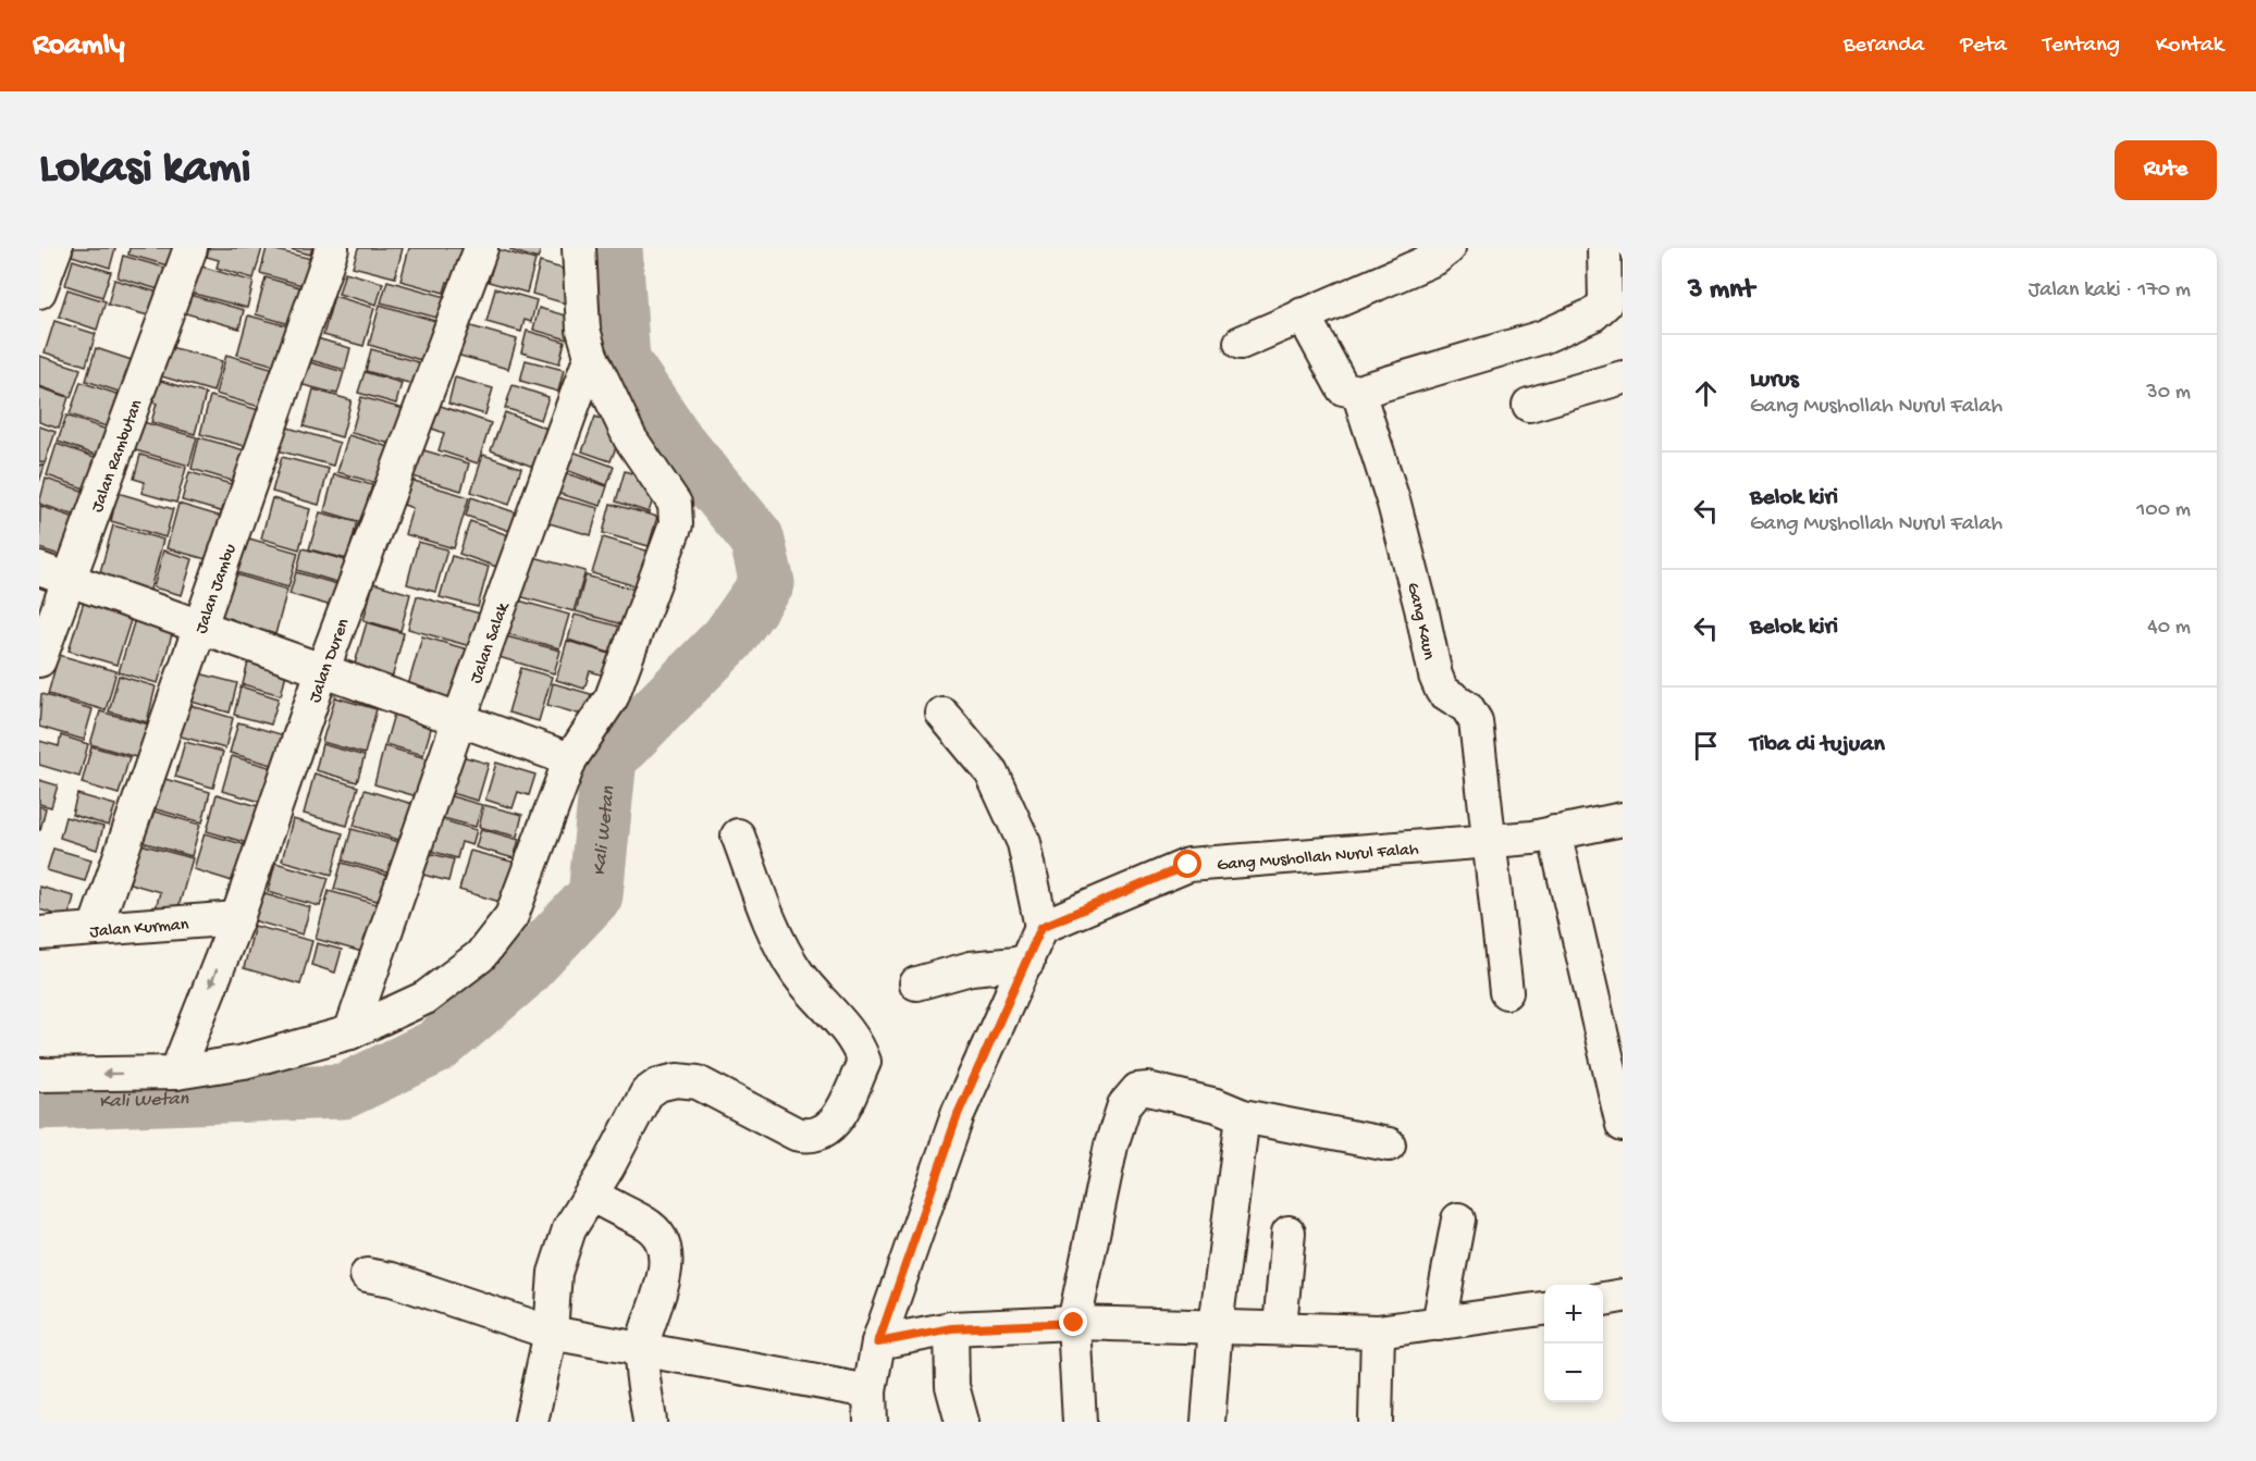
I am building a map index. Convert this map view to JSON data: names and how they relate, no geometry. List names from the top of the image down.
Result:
{
  "streets": {
    "street": [
      "Jalan Rambutan",
      "Jalan Jambu",
      "Gang Kaun",
      "Jalan Salak",
      "Jalan Duren",
      "Gang Mushollah Nurul Falah",
      "Jalan Kurman"
    ]
  },
  "crossings": [
    ["Jalan Jambu", "Jalan Kurman"],
    ["Gang Kaun", "Gang Mushollah Nurul Falah"],
    ["Jalan Duren", "Jalan Kurman"]
  ],
  "water": ["Kali Wetan"],
  "page": {
    "header": "Roamly",
    "nav": [
      "Beranda",
      "Peta",
      "Tentang",
      "Kontak"
    ],
    "buttons": "Rute",
    "title": "Lokasi kami",
    "heading": ["3 mnt", "Jalan kaki · 170 m"],
    "list": [
      ["Lurus", "Gang Mushollah Nurul Falah", "30 m"],
      ["Belok kiri", "Gang Mushollah Nurul Falah", "100 m"],
      ["Belok kiri", "40 m"],
      "Tiba di tujuan"
    ],
    "map_buttons": ["+", "−"]
  }
}
